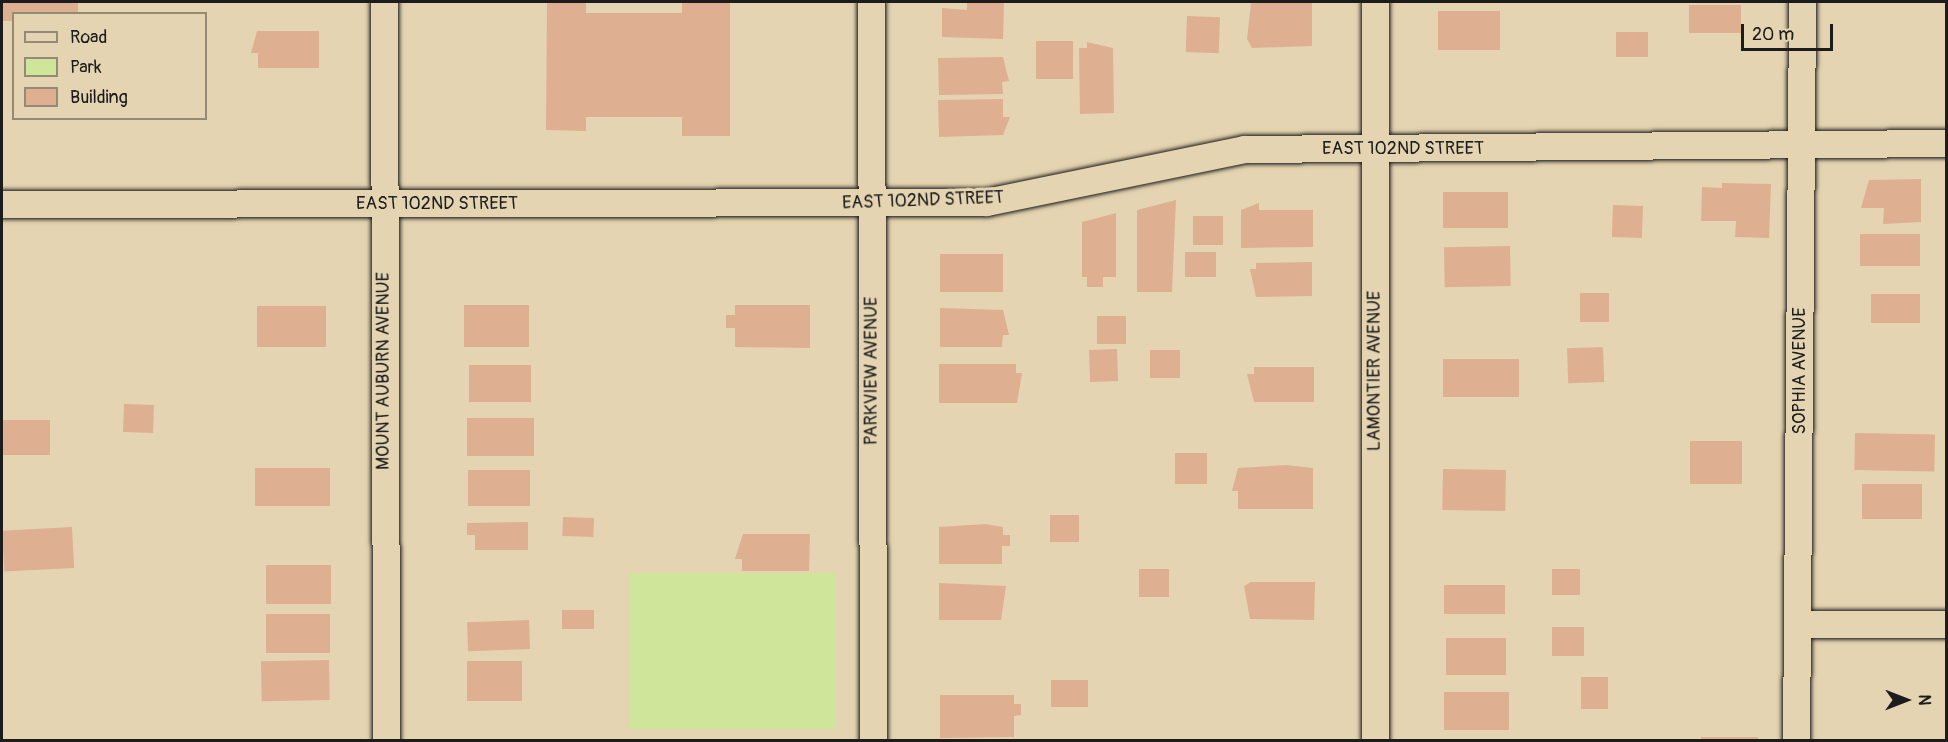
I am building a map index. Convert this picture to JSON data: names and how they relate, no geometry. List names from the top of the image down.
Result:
{
  "streets": {
    "street": [
      "EAST 102ND STREET",
      "MOUNT AUBURN AVENUE",
      "PARKVIEW AVENUE",
      "LAMONTIER AVENUE",
      "SOPHIA AVENUE"
    ]
  },
  "crossings": [
    ["EAST 102ND STREET", "MOUNT AUBURN AVENUE"],
    ["EAST 102ND STREET", "PARKVIEW AVENUE"],
    ["EAST 102ND STREET", "LAMONTIER AVENUE"],
    ["EAST 102ND STREET", "SOPHIA AVENUE"]
  ],
  "legend": ["Road", "Park", "Building"],
  "scale_bar": "20 m",
  "north": "right"
}
